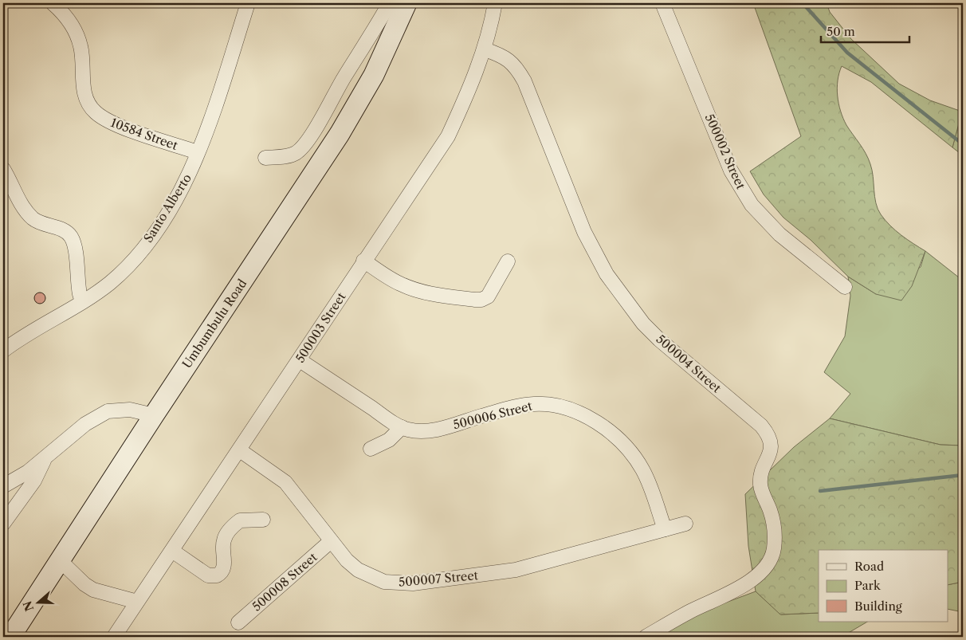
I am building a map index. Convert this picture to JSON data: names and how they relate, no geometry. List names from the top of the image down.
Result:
{
  "streets": {
    "main road": ["Umbumbulu Road"],
    "street": [
      "10584 Street",
      "500002 Street",
      "Santo Alberto",
      "500003 Street",
      "500004 Street",
      "500006 Street",
      "500007 Street",
      "500008 Street"
    ]
  },
  "crossings": [
    ["10584 Street", "Santo Alberto"],
    ["500003 Street", "500004 Street"],
    ["500003 Street", "500006 Street"],
    ["500003 Street", "500007 Street"],
    ["500006 Street", "500007 Street"],
    ["500007 Street", "500008 Street"]
  ],
  "legend": ["Road", "Park", "Building"],
  "scale_bar": "50 m",
  "north": "left"
}
